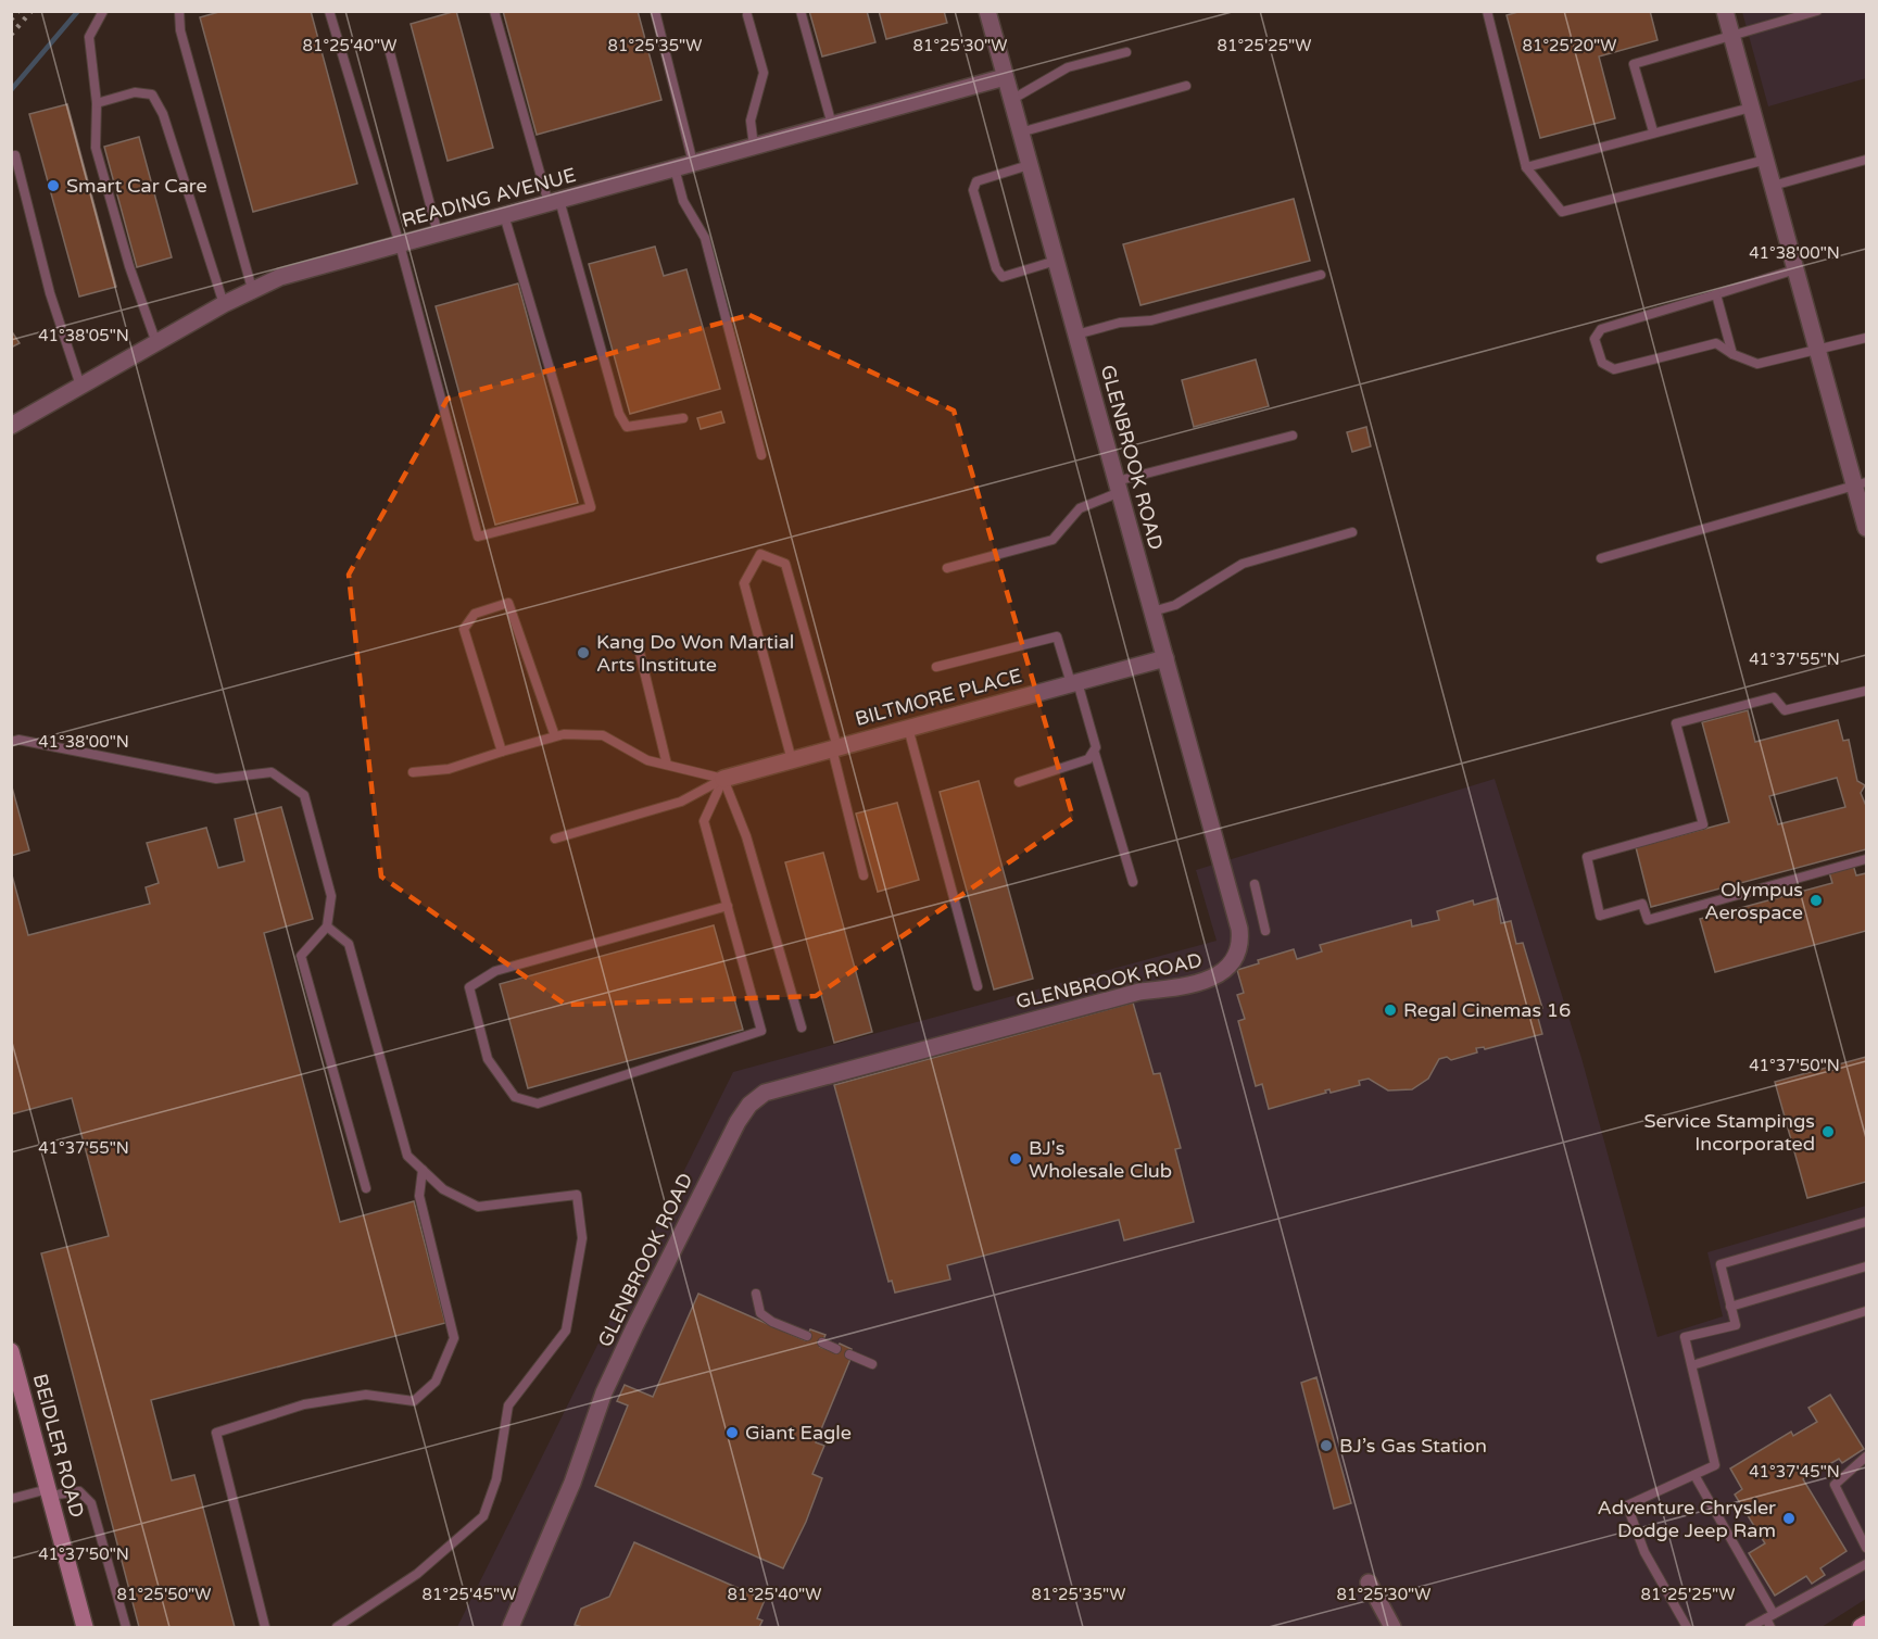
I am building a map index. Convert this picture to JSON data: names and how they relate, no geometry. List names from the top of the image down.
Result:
{
  "streets": {
    "street": [
      "READING AVENUE",
      "GLENBROOK ROAD",
      "BILTMORE PLACE",
      "BEIDLER ROAD"
    ]
  },
  "crossings": [
    ["READING AVENUE", "GLENBROOK ROAD"],
    ["GLENBROOK ROAD", "BILTMORE PLACE"]
  ],
  "places": [
    "Smart Car Care",
    "Kang Do Won Martial Arts Institute",
    "Olympus Aerospace",
    "Regal Cinemas 16",
    "Service Stampings Incorporated",
    "BJ's Wholesale Club",
    "Giant Eagle",
    "BJ’s Gas Station",
    "Adventure Chrysler Dodge Jeep Ram"
  ],
  "coordinates": [
    "81°25'40\"W",
    "81°25'35\"W",
    "81°25'30\"W",
    "81°25'25\"W",
    "81°25'20\"W",
    "41°38'00\"N",
    "41°38'05\"N",
    "41°37'55\"N",
    "41°37'50\"N",
    "41°37'45\"N",
    "81°25'50\"W",
    "81°25'45\"W"
  ]
}
